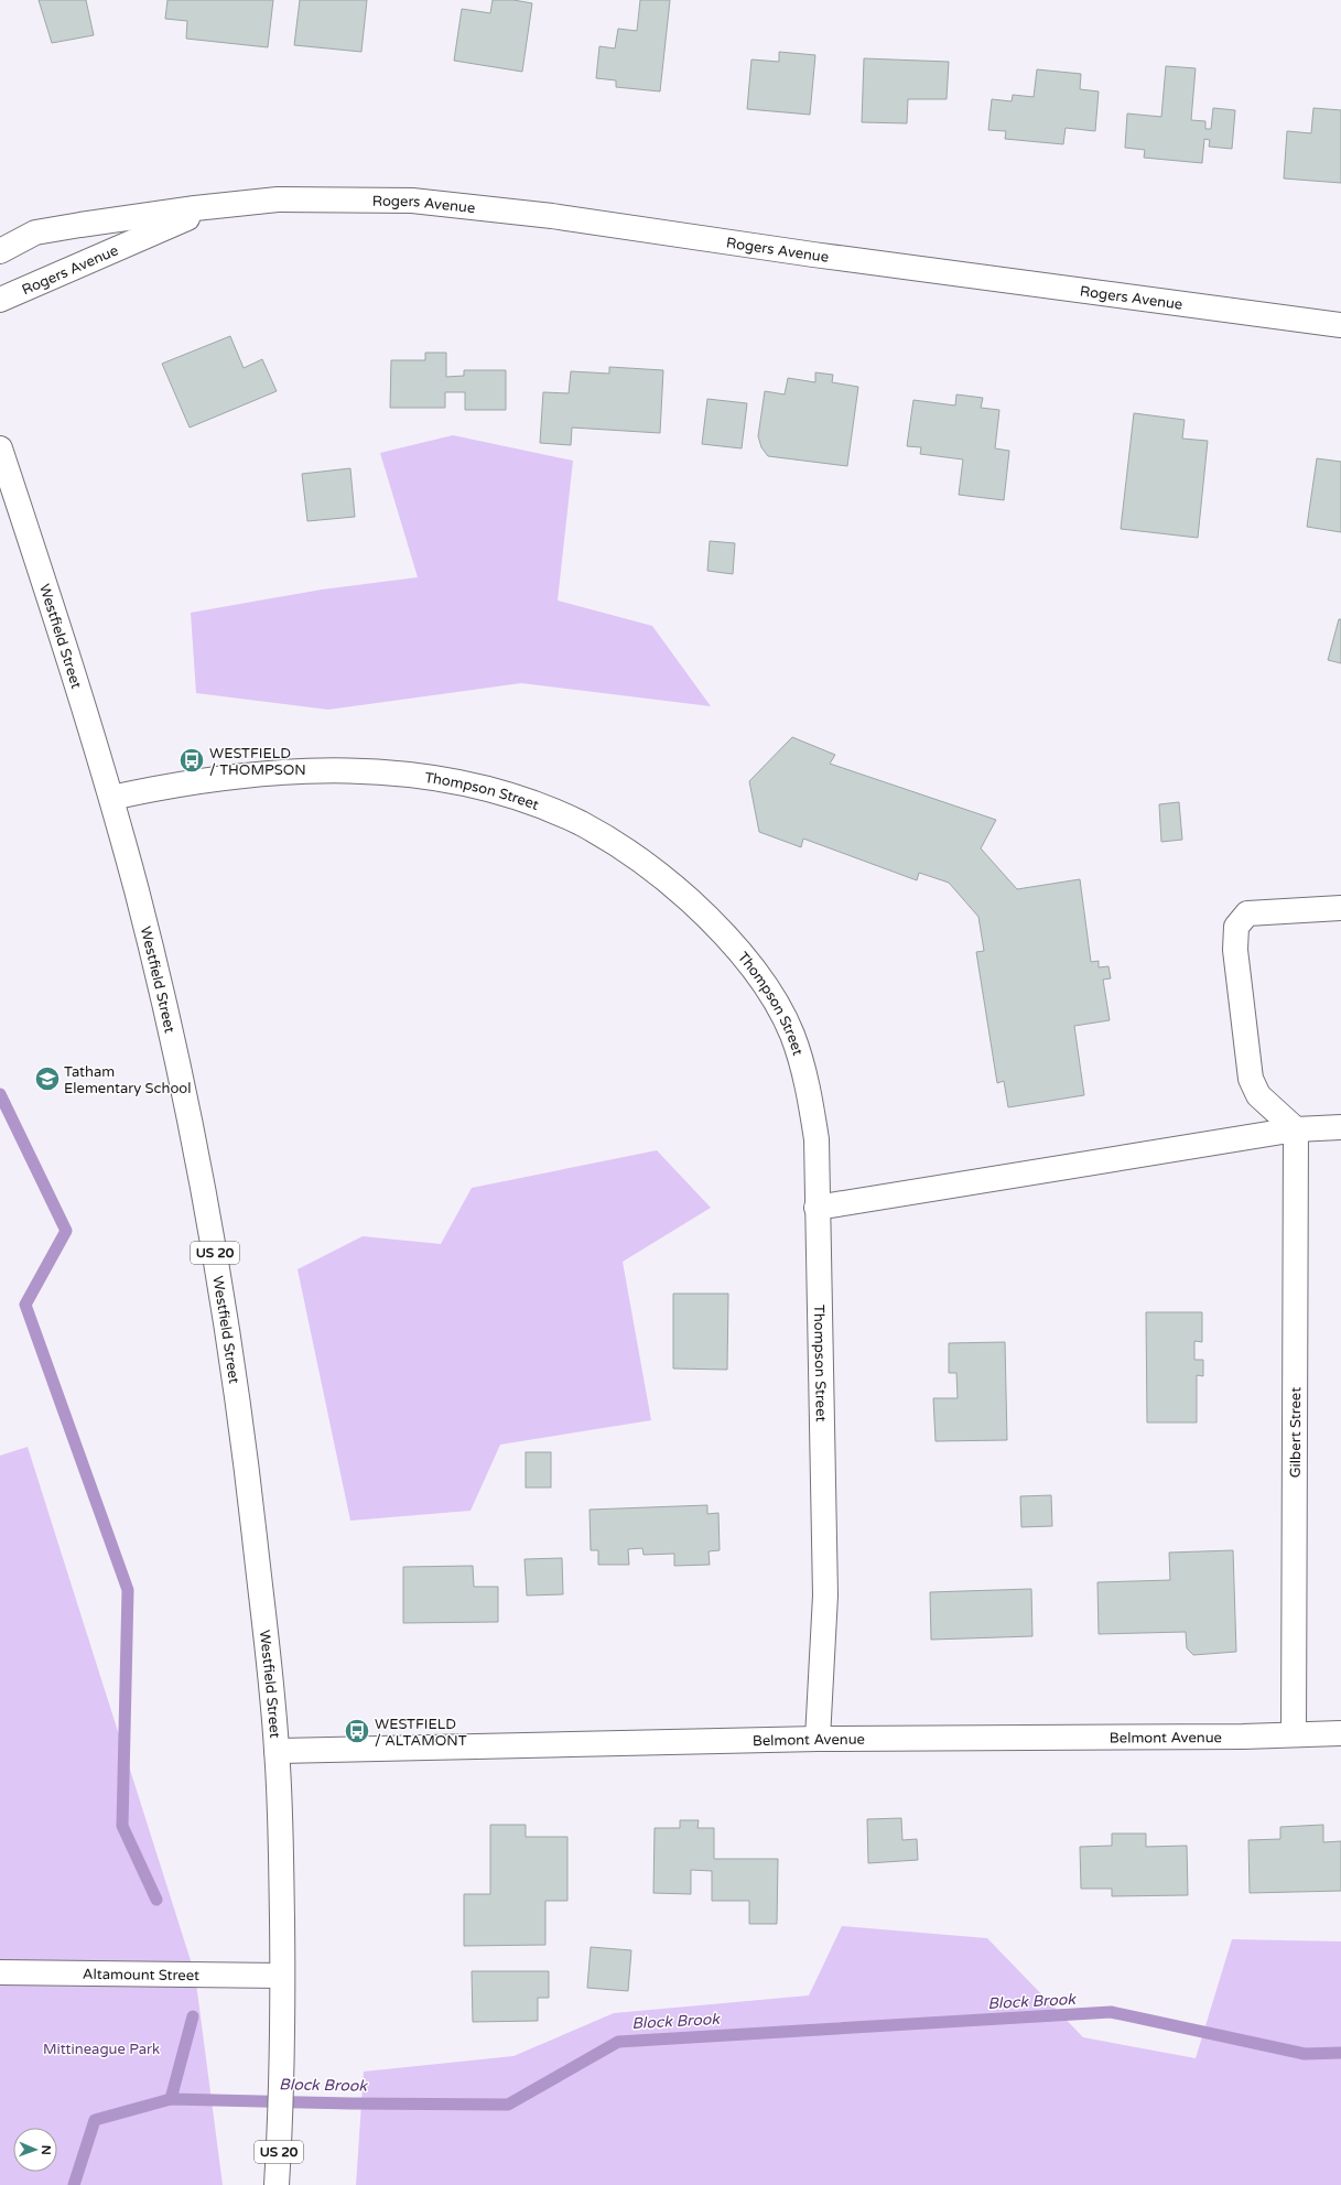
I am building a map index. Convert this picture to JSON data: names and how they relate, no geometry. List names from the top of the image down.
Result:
{
  "streets": {
    "street": [
      "Rogers Avenue",
      "Westfield Street",
      "Thompson Street",
      "US 20",
      "Gilbert Street",
      "Belmont Avenue",
      "Altamount Street"
    ]
  },
  "crossings": [
    ["Westfield Street", "Thompson Street"],
    ["Westfield Street", "Belmont Avenue"],
    ["Westfield Street", "Altamount Street"],
    ["Thompson Street", "Belmont Avenue"],
    ["Gilbert Street", "Belmont Avenue"]
  ],
  "water": ["Block Brook"],
  "parks": ["Mittineague Park"],
  "places": {
    "bus stop": ["WESTFIELD / THOMPSON", "WESTFIELD / ALTAMONT"],
    "school or university": ["Tatham Elementary School"]
  },
  "north": "right"
}
